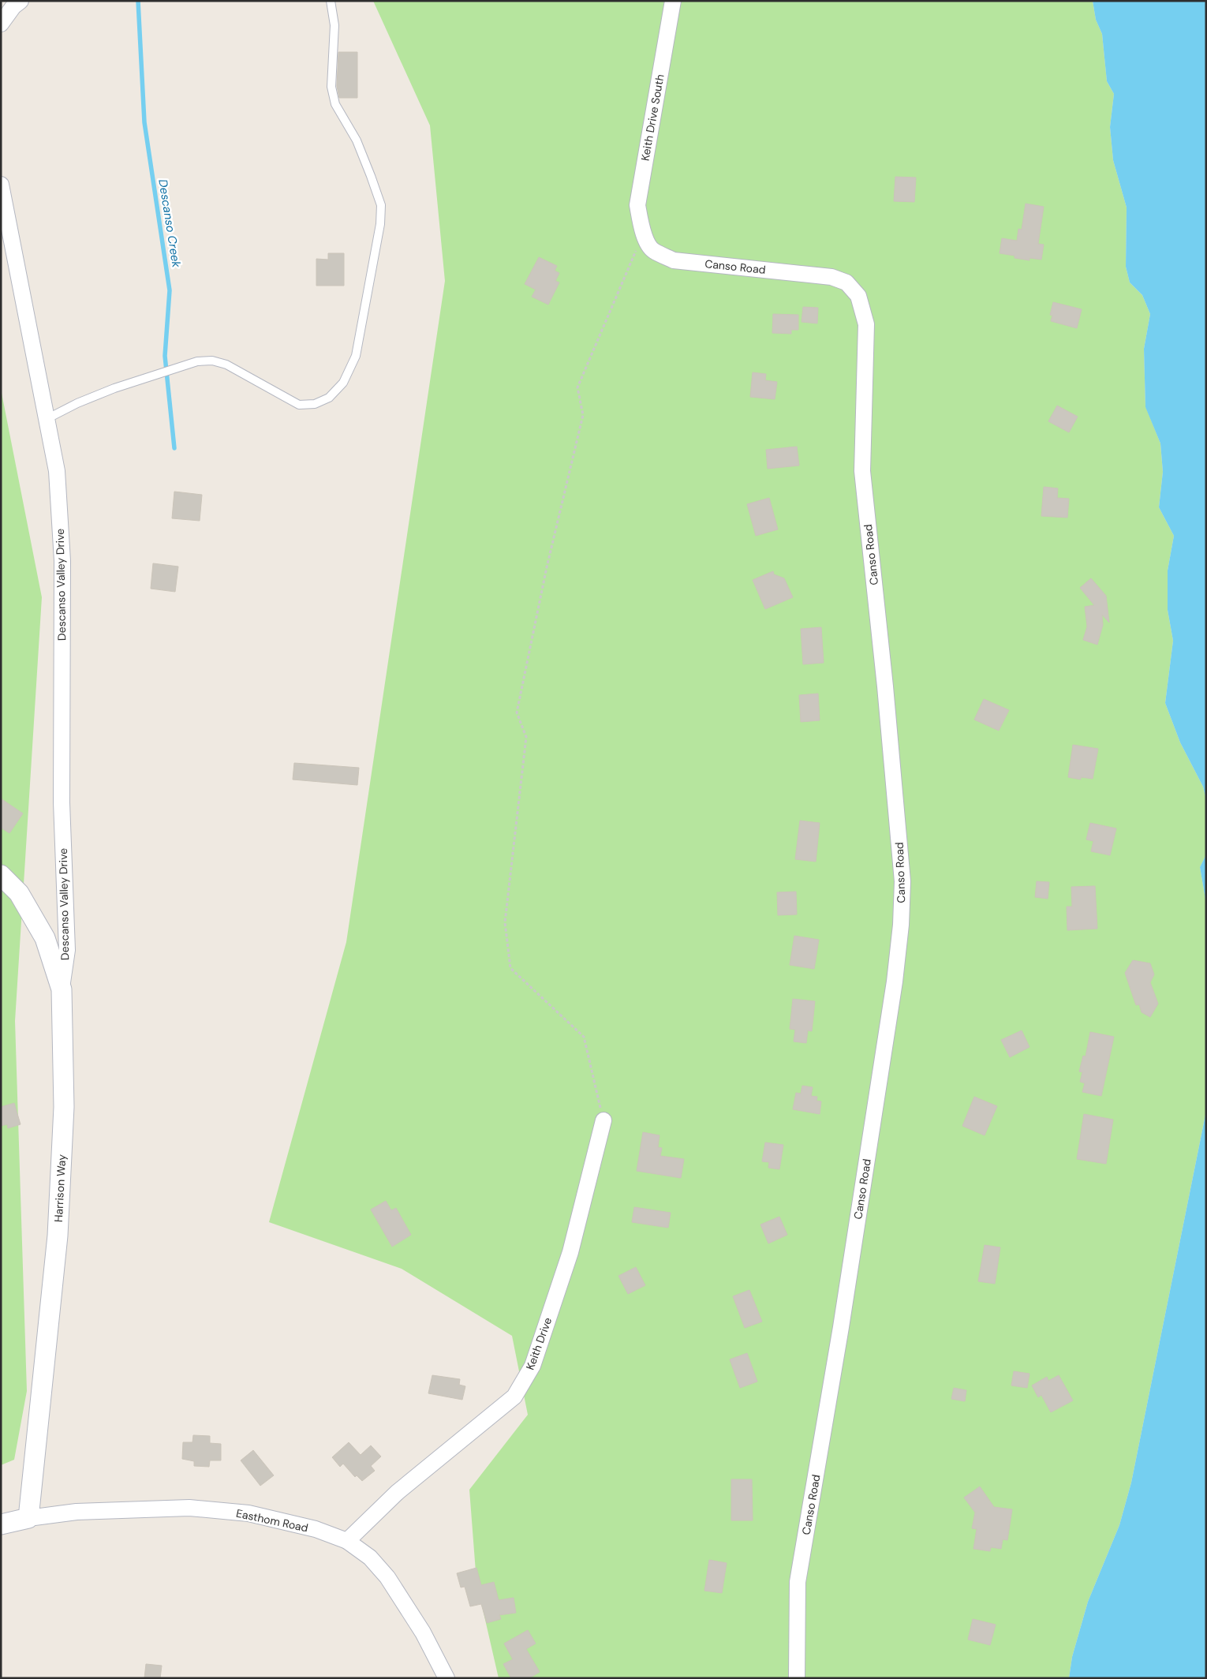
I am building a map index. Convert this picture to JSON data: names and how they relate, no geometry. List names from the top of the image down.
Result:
{
  "streets": {
    "street": [
      "Keith Drive South",
      "Canso Road",
      "Descanso Valley Drive",
      "Harrison Way",
      "Keith Drive",
      "Easthom Road"
    ]
  },
  "crossings": [
    ["Keith Drive South", "Canso Road"],
    ["Descanso Valley Drive", "Harrison Way"],
    ["Harrison Way", "Easthom Road"],
    ["Keith Drive", "Easthom Road"]
  ],
  "water": ["Descanso Creek"]
}
